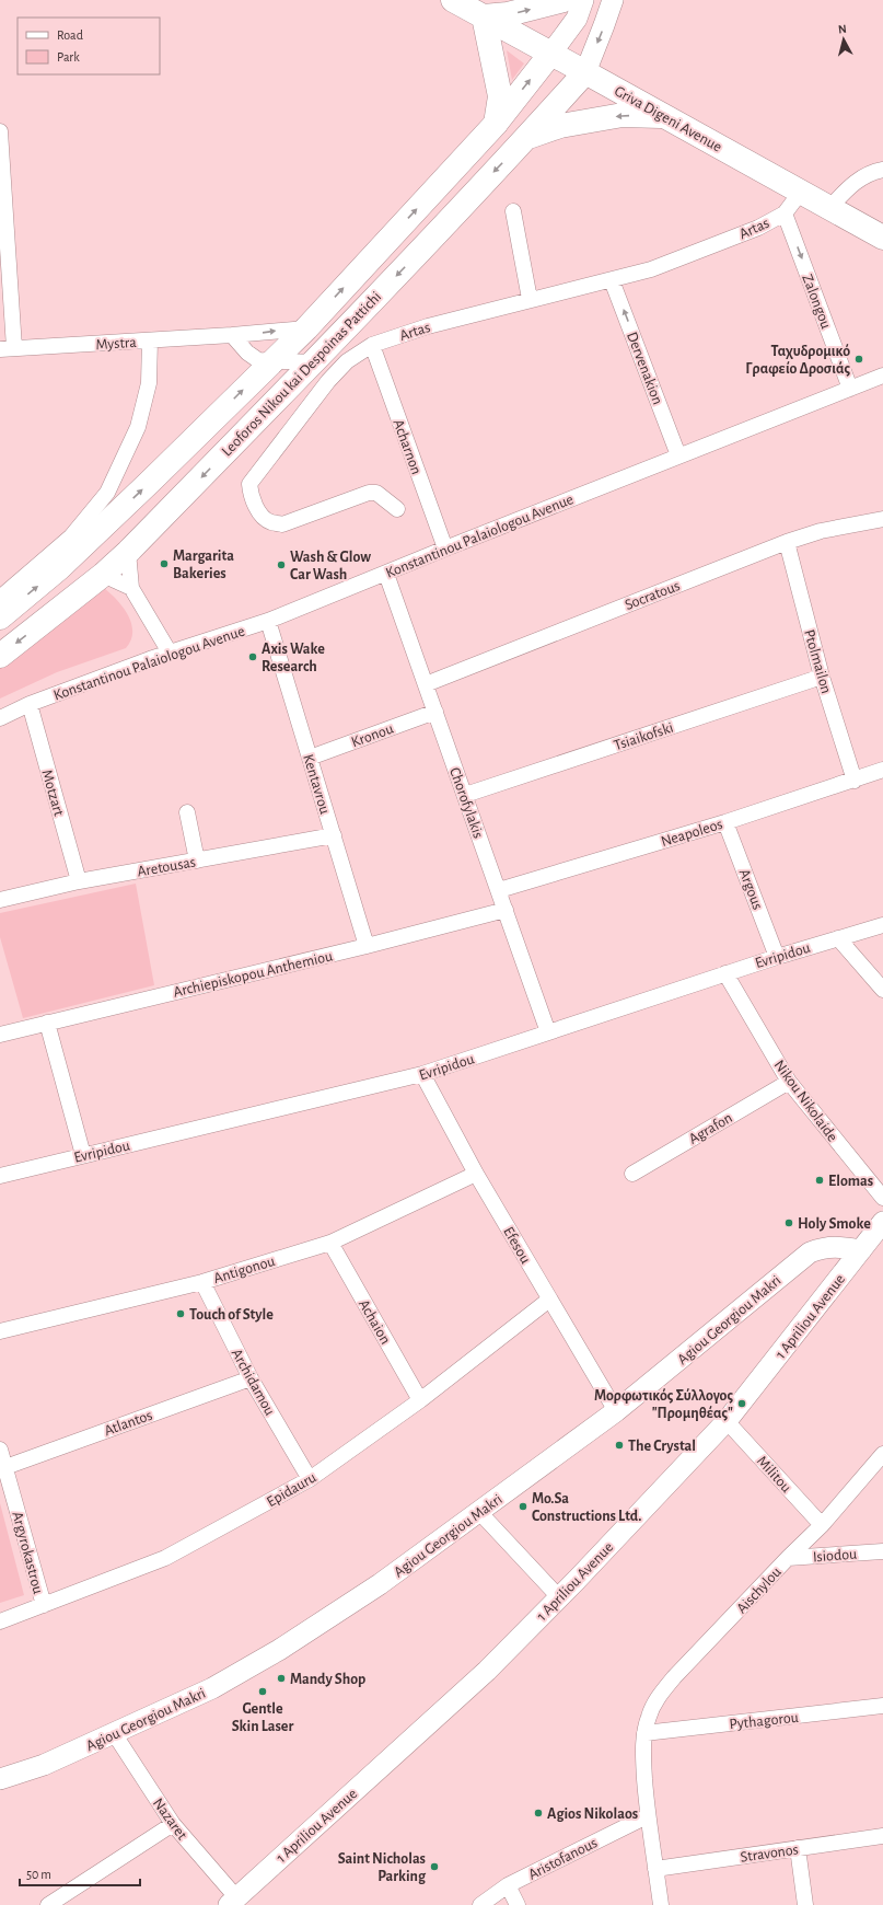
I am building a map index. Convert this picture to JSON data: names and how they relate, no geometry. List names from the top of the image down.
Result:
{
  "streets": {
    "main road": [
      "Griva Digeni Avenue",
      "Leoforos Nikou kai Despoinas Pattichi",
      "1 Apriliou Avenue",
      "Agiou Georgiou Makri"
    ],
    "street": [
      "Artas",
      "Zalongou",
      "Mystra",
      "Dervenakion",
      "Acharnon",
      "Konstantinou Palaiologou Avenue",
      "Socratous",
      "Ptolmailon",
      "Kronou",
      "Tsiaikofski",
      "Kentavrou",
      "Motzart",
      "Chorofylakis",
      "Neapoleos",
      "Aretousas",
      "Argous",
      "Evripidou",
      "Archiepiskopou Anthemiou",
      "Nikou Nikolaide",
      "Agrafon",
      "Efesou",
      "Antigonou",
      "Achaion",
      "Archidamou",
      "Atlantos",
      "Militou",
      "Epidauru",
      "Argyrokastrou",
      "Isiodou",
      "Aischylou",
      "Pythagorou",
      "Nazaret",
      "Stravonos",
      "Aristofanous"
    ]
  },
  "crossings": [
    ["Griva Digeni Avenue", "Artas"],
    ["Griva Digeni Avenue", "Leoforos Nikou kai Despoinas Pattichi"],
    ["Artas", "Zalongou"],
    ["Artas", "Dervenakion"],
    ["Artas", "Acharnon"],
    ["Zalongou", "Konstantinou Palaiologou Avenue"],
    ["Mystra", "Leoforos Nikou kai Despoinas Pattichi"],
    ["Dervenakion", "Konstantinou Palaiologou Avenue"],
    ["Acharnon", "Konstantinou Palaiologou Avenue"],
    ["Konstantinou Palaiologou Avenue", "Kentavrou"],
    ["Konstantinou Palaiologou Avenue", "Motzart"],
    ["Konstantinou Palaiologou Avenue", "Chorofylakis"],
    ["Socratous", "Ptolmailon"],
    ["Socratous", "Chorofylakis"],
    ["Ptolmailon", "Tsiaikofski"],
    ["Ptolmailon", "Neapoleos"],
    ["Kronou", "Kentavrou"],
    ["Kronou", "Chorofylakis"],
    ["Tsiaikofski", "Chorofylakis"],
    ["Kentavrou", "Aretousas"],
    ["Kentavrou", "Archiepiskopou Anthemiou"],
    ["Motzart", "Aretousas"],
    ["Chorofylakis", "Neapoleos"],
    ["Chorofylakis", "Evripidou"],
    ["Chorofylakis", "Archiepiskopou Anthemiou"],
    ["Neapoleos", "Argous"],
    ["Argous", "Evripidou"],
    ["Evripidou", "Nikou Nikolaide"],
    ["Evripidou", "Efesou"],
    ["Nikou Nikolaide", "Agrafon"],
    ["Efesou", "Antigonou"],
    ["Efesou", "Agiou Georgiou Makri"],
    ["Efesou", "Epidauru"],
    ["Antigonou", "Achaion"],
    ["Antigonou", "Archidamou"],
    ["1 Apriliou Avenue", "Agiou Georgiou Makri"],
    ["1 Apriliou Avenue", "Militou"],
    ["1 Apriliou Avenue", "Nazaret"],
    ["Agiou Georgiou Makri", "Nazaret"],
    ["Achaion", "Epidauru"],
    ["Archidamou", "Atlantos"],
    ["Archidamou", "Epidauru"],
    ["Atlantos", "Argyrokastrou"],
    ["Militou", "Aischylou"],
    ["Epidauru", "Argyrokastrou"],
    ["Isiodou", "Aischylou"],
    ["Aischylou", "Pythagorou"],
    ["Aischylou", "Stravonos"],
    ["Aischylou", "Aristofanous"]
  ],
  "one_way": ["Zalongou", "Dervenakion"],
  "places": [
    "Ταχυδρομικό Γραφείο Δροσιάς",
    "Margarita Bakeries",
    "Wash & Glow Car Wash",
    "Axis Wake Research",
    "Elomas",
    "Holy Smoke",
    "Touch of Style",
    "Μορφωτικός Σύλλογος \"Προμηθέας\"",
    "The Crystal",
    "Mo.Sa Constructions Ltd.",
    "Mandy Shop",
    "Gentle Skin Laser",
    "Agios Nikolaos",
    "Saint Nicholas Parking"
  ],
  "legend": ["Road", "Park"],
  "scale_bar": "50 m",
  "north": "top"
}
